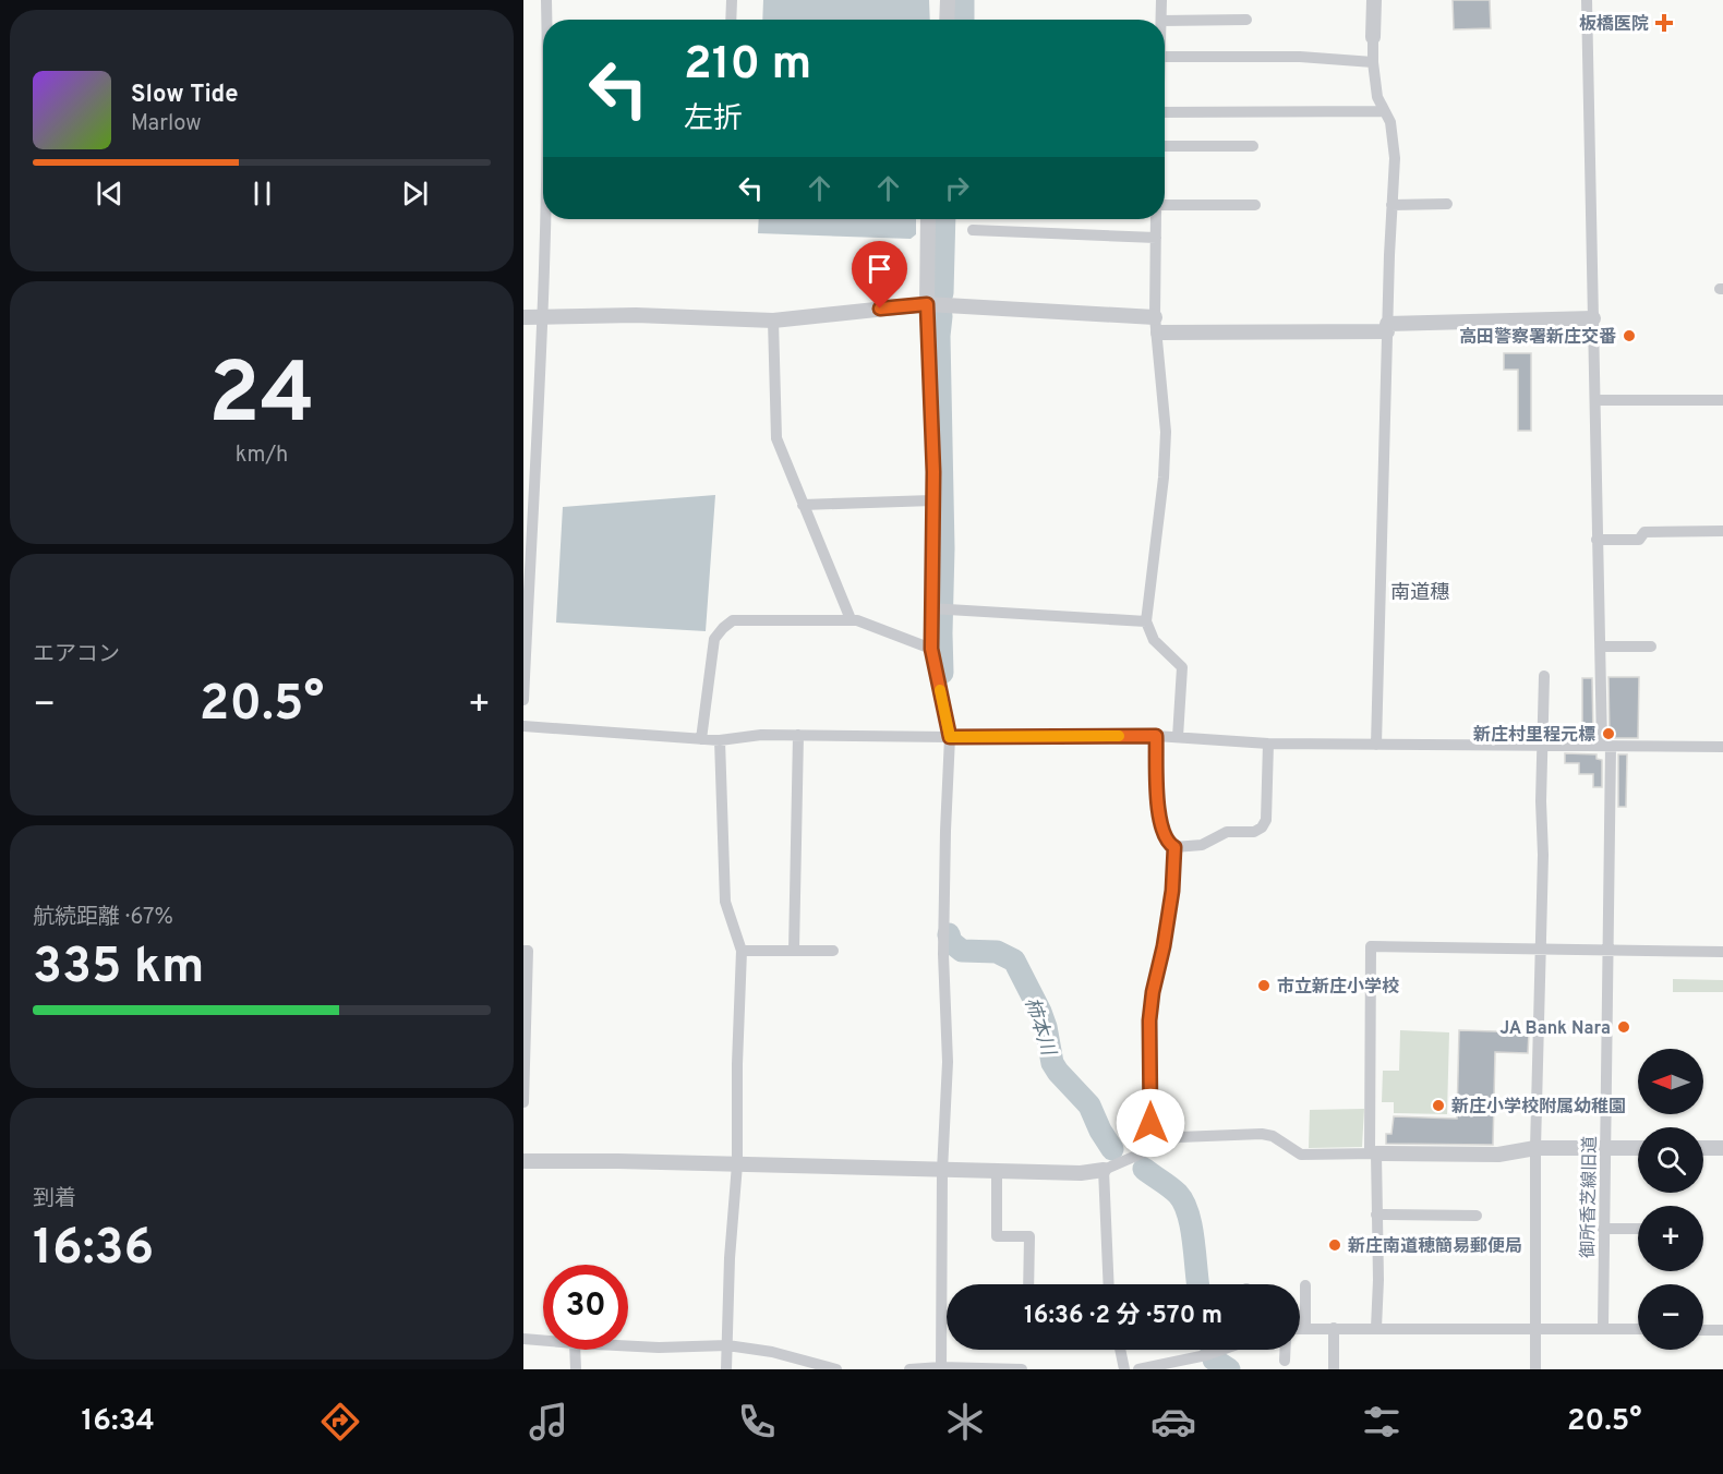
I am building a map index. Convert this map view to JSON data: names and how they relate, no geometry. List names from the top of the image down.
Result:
{
  "streets": {
    "street": ["御所香芝線旧道"]
  },
  "districts": ["南道穗"],
  "water": ["柿本川"],
  "places": {
    "health": ["板橋医院"],
    "other": [
      "高田警察署新庄交番",
      "新庄村里程元標",
      "市立新庄小学校",
      "JA Bank Nara",
      "新庄小学校附属幼稚園",
      "新庄南道穂簡易郵便局"
    ]
  },
  "north": "left",
  "page": {
    "turn": ["210 m", "左折"],
    "song": ["Slow Tide", "Marlow"],
    "tile": [
      ["24", "km/h"],
      "エアコン",
      ["航続距離 · 67%", "335 km"],
      ["到着", "16:36"]
    ],
    "heat": ["−", "20.5°", "+"],
    "map_buttons": ["+", "−"],
    "limit": "30",
    "trip": "16:36 · 2 分 · 570 m",
    "tabs": ["16:34", "20.5°"]
  }
}
